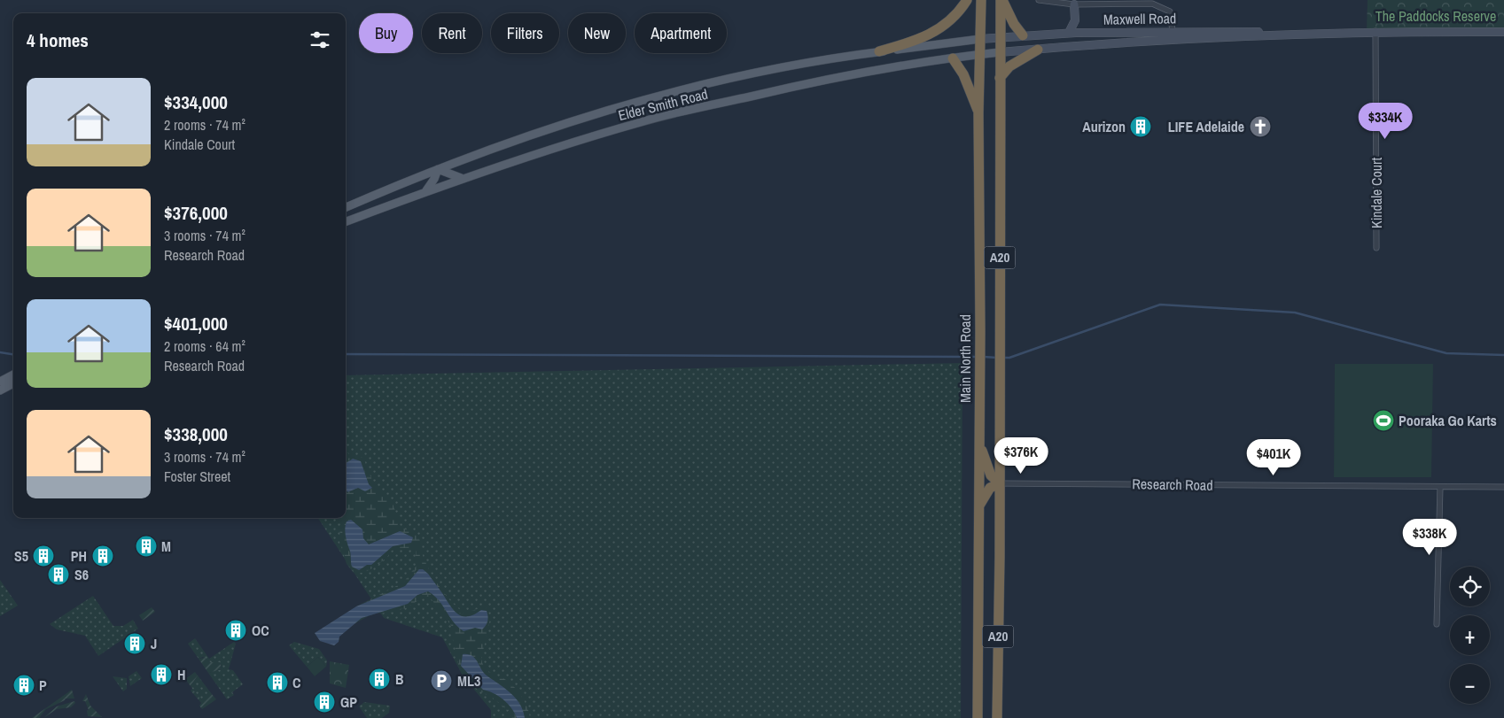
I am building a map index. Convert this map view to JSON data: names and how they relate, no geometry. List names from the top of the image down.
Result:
{
  "streets": {
    "highway": ["A20", "Main North Road"],
    "main road": ["Elder Smith Road"],
    "street": ["Maxwell Road", "Kindale Court", "Research Road"]
  },
  "crossings": [
    ["Maxwell Road", "Elder Smith Road"],
    ["Maxwell Road", "Kindale Court"],
    ["Maxwell Road", "A20"],
    ["Maxwell Road", "Main North Road"],
    ["Elder Smith Road", "A20"],
    ["Elder Smith Road", "Main North Road"],
    ["A20", "Research Road"]
  ],
  "parks": ["The Paddocks Reserve"],
  "places": {
    "building": [
      "Aurizon",
      "M",
      "S5",
      "PH",
      "S6",
      "OC",
      "J",
      "H",
      "B",
      "C",
      "P",
      "GP"
    ],
    "church": ["LIFE Adelaide"],
    "sports": ["Pooraka Go Karts"],
    "parking": ["ML3"]
  },
  "page": {
    "chip": [
      "Buy",
      "Rent",
      "Filters",
      "New",
      "Apartment"
    ],
    "heading": "4 homes",
    "list": [
      {
        "name": "$334,000",
        "note": "2 rooms · 74 m² · Kindale Court"
      },
      {
        "name": "$376,000",
        "note": "3 rooms · 74 m² · Research Road"
      },
      {
        "name": "$401,000",
        "note": "2 rooms · 64 m² · Research Road"
      },
      {
        "name": "$338,000",
        "note": "3 rooms · 74 m² · Foster Street"
      }
    ],
    "price": [
      "$334K",
      "$376K",
      "$401K",
      "$338K"
    ],
    "map_buttons": ["+", "−"]
  }
}
